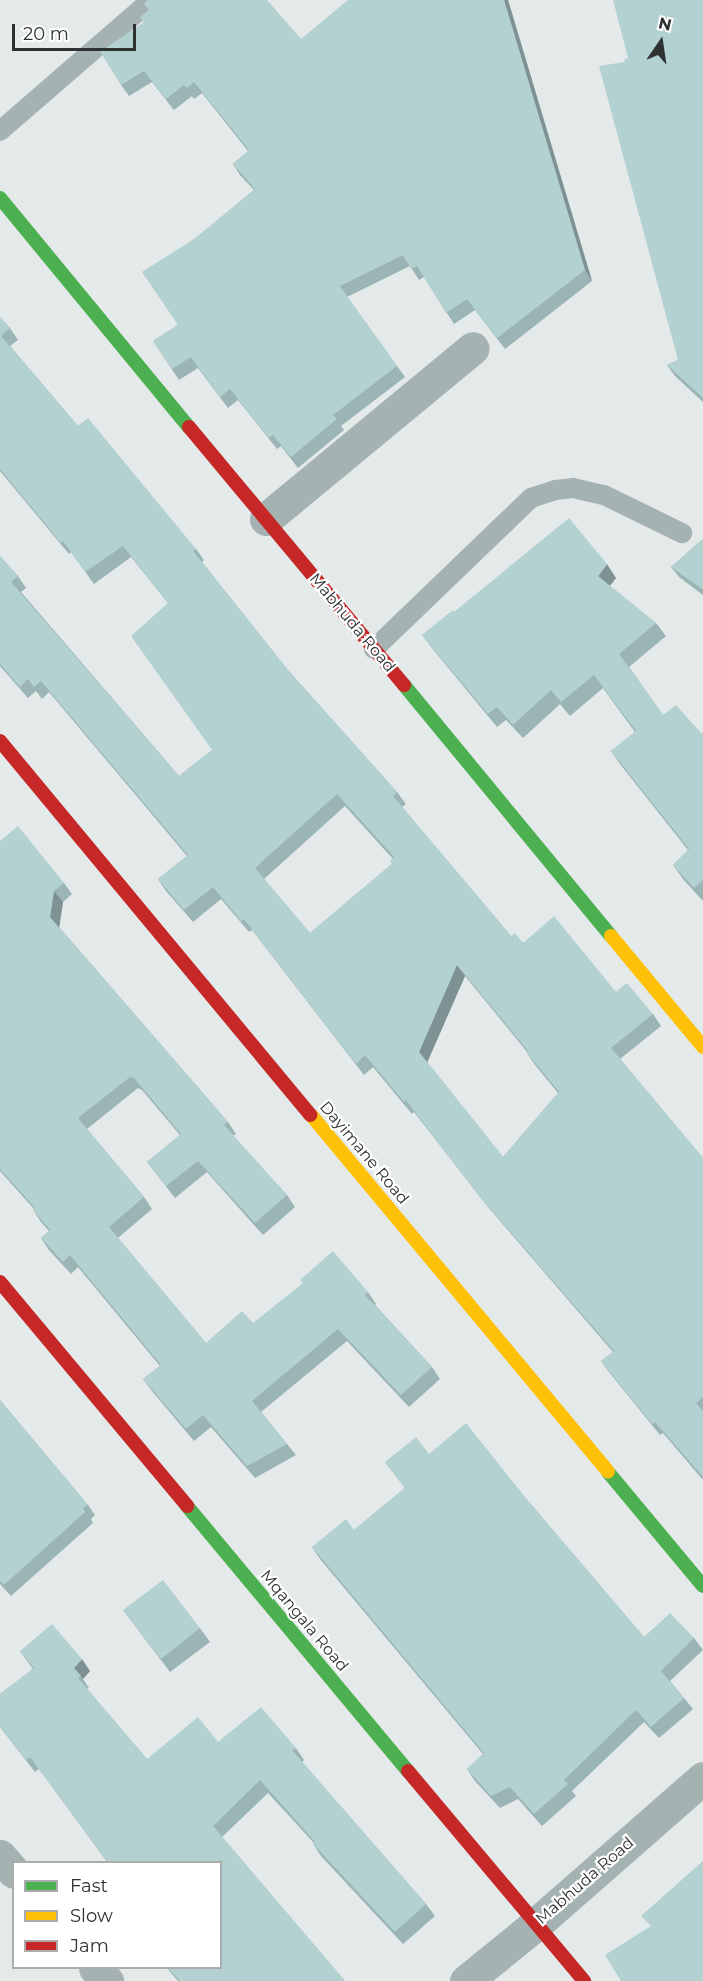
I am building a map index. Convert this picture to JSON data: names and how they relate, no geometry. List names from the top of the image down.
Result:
{
  "streets": {
    "street": ["Mabhuda Road", "Dayimane Road", "Mqangala Road"]
  },
  "crossings": [
    ["Mabhuda Road", "Mqangala Road"]
  ],
  "legend": ["Fast", "Slow", "Jam"],
  "scale_bar": "20 m",
  "north": "top"
}
